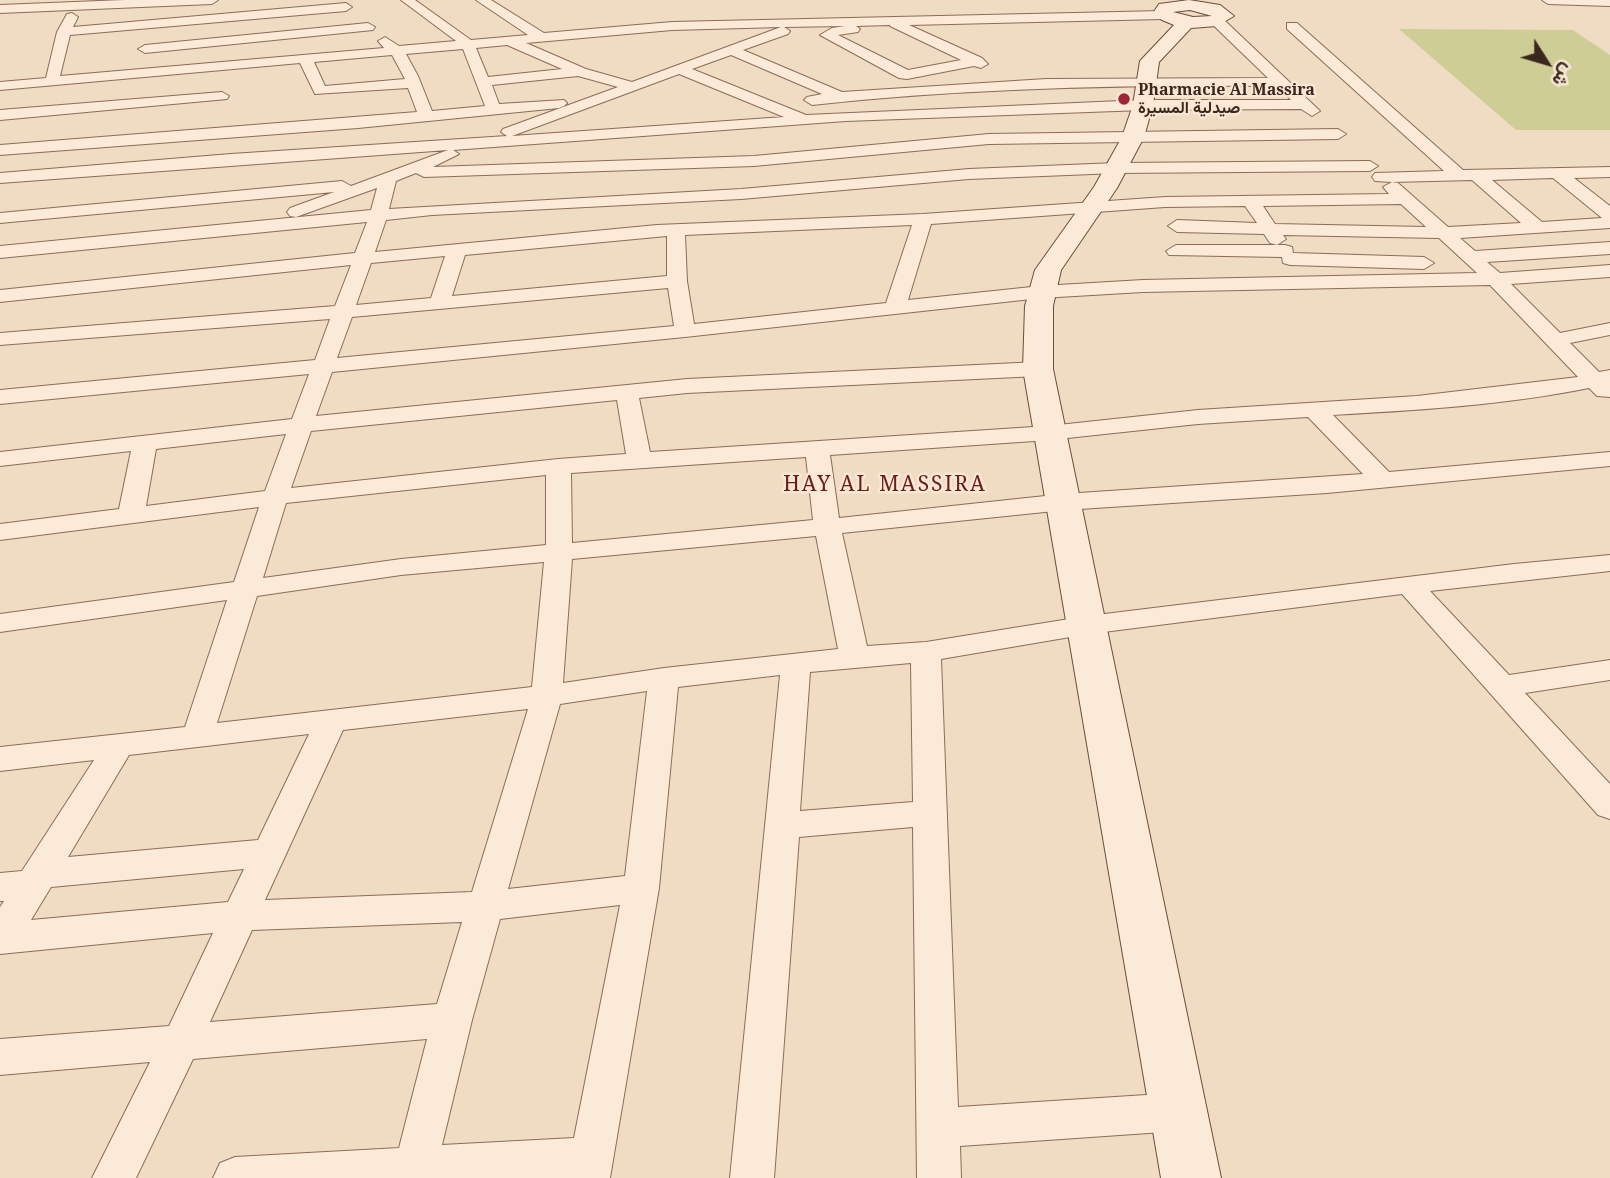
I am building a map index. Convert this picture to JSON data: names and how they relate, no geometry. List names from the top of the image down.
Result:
{
  "districts": ["HAY AL MASSIRA"],
  "places": ["Pharmacie Al Massira صيدلية المسيرة"],
  "north": "bottom right"
}
